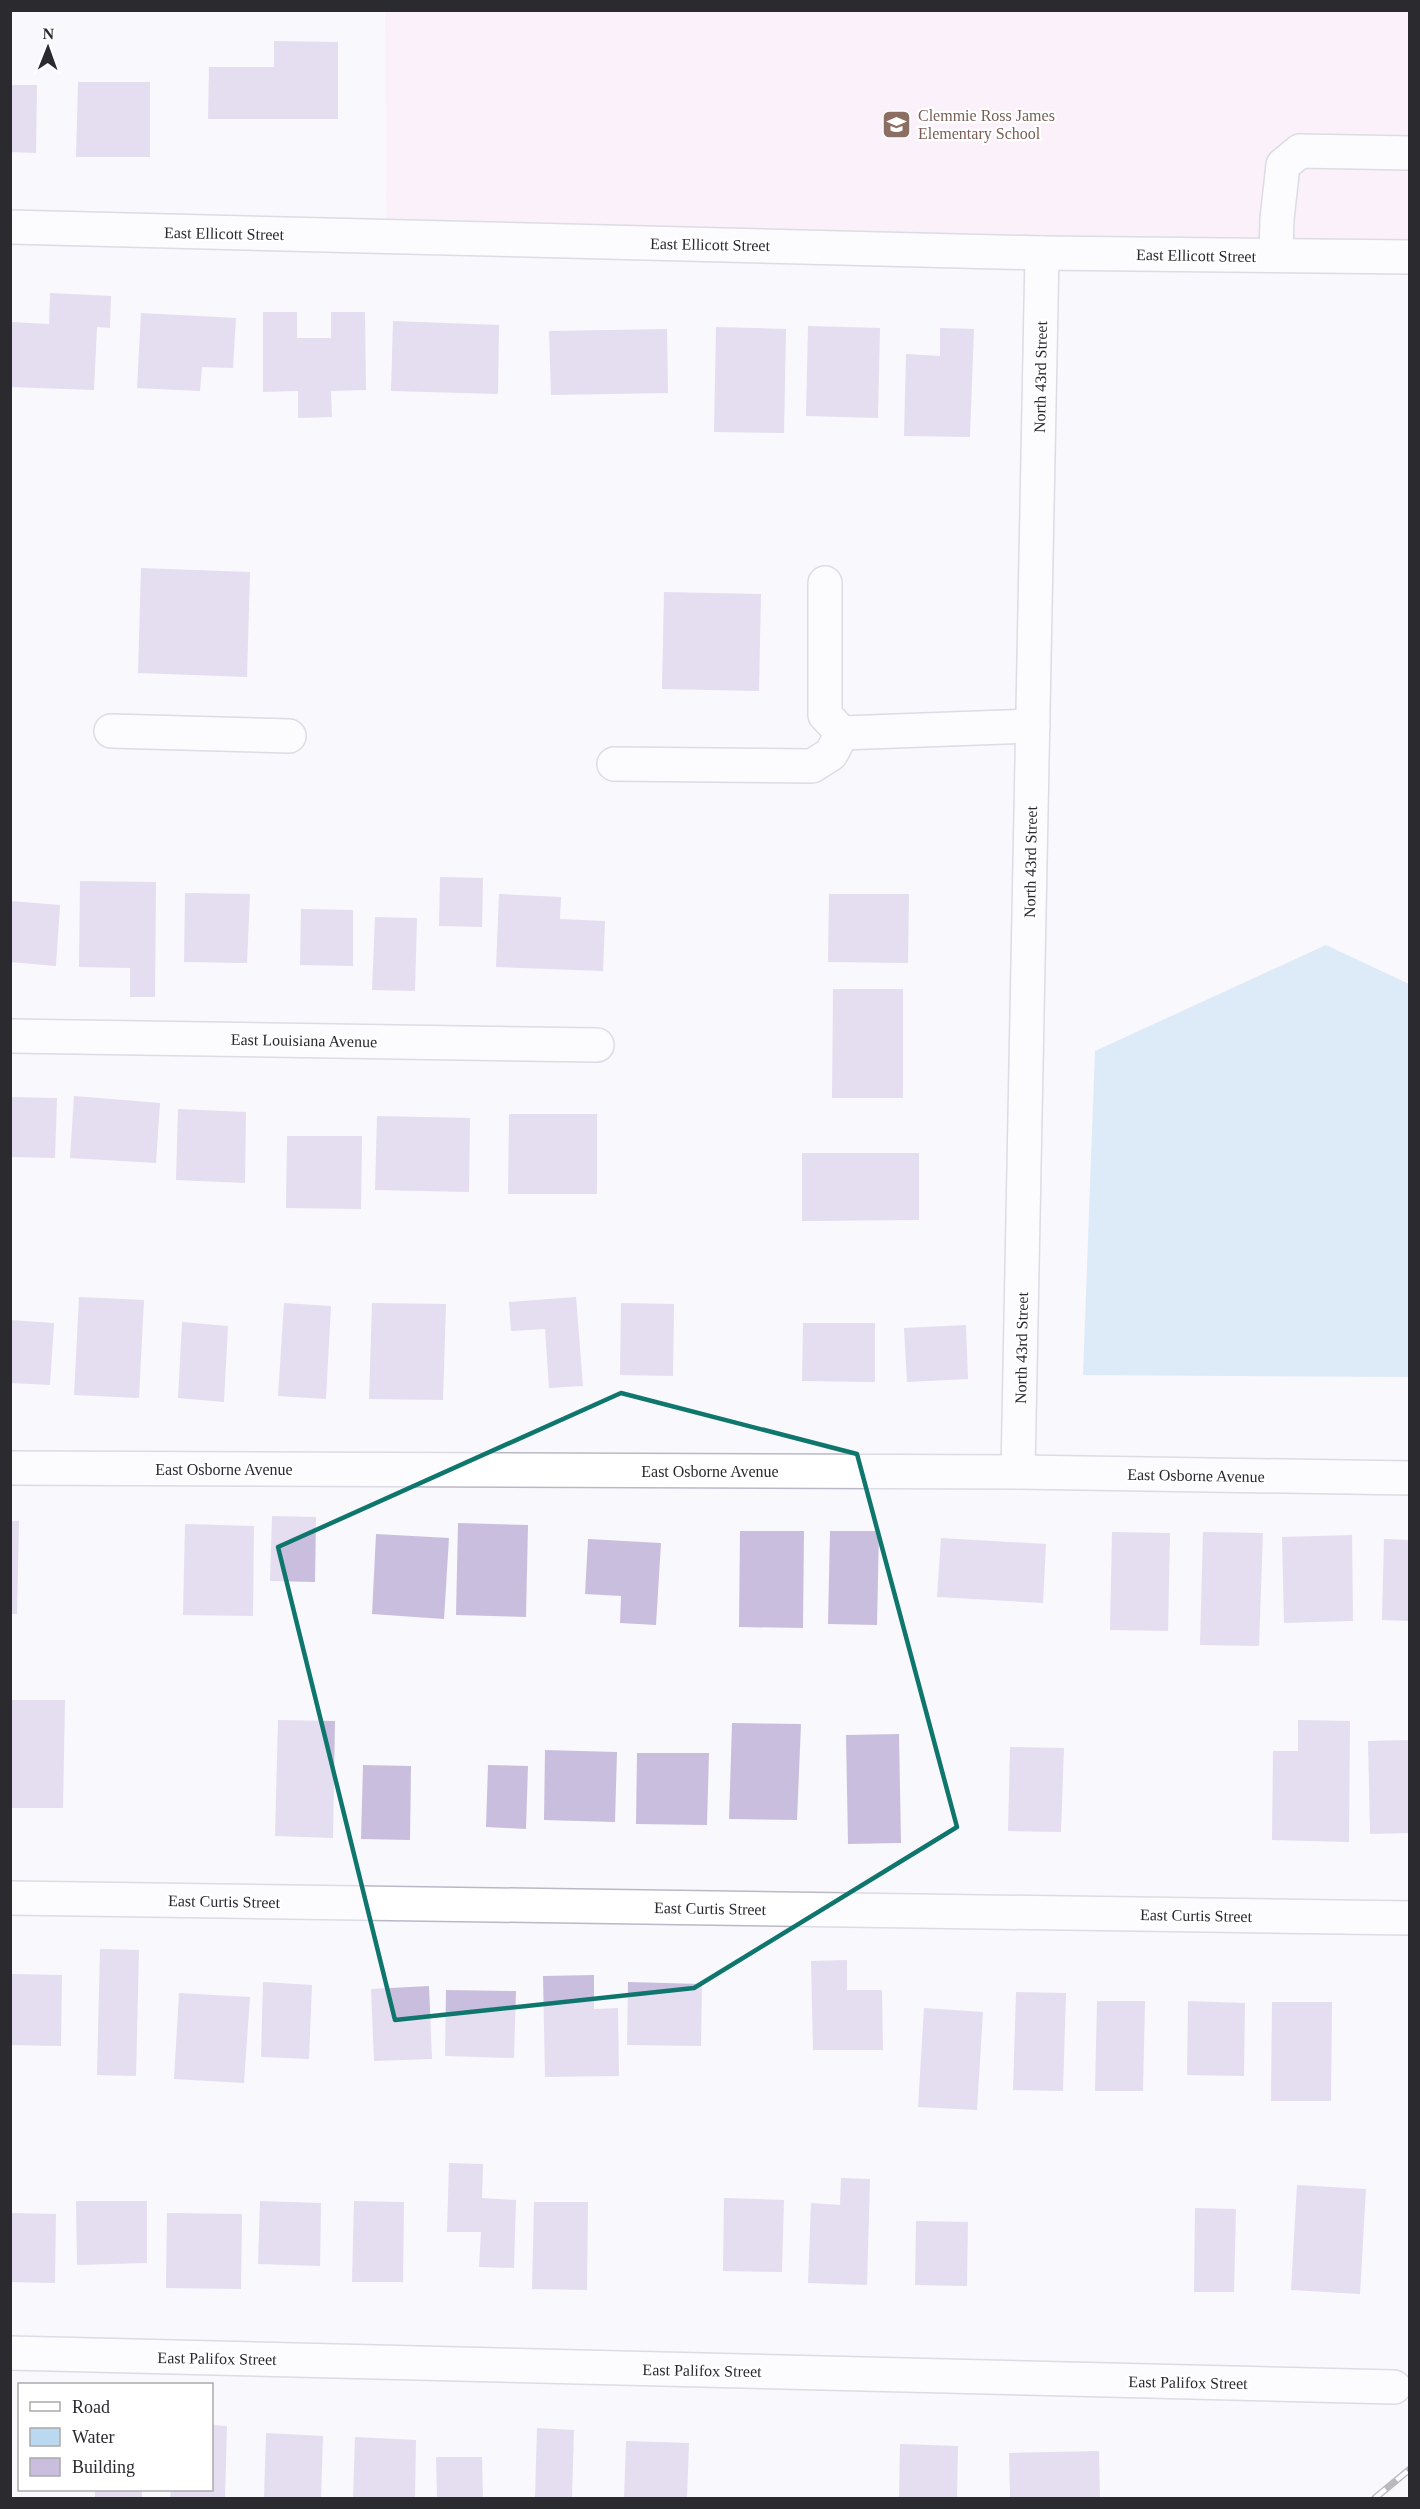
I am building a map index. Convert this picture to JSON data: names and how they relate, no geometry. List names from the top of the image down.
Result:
{
  "streets": {
    "street": [
      "East Ellicott Street",
      "North 43rd Street",
      "East Louisiana Avenue",
      "East Osborne Avenue",
      "East Curtis Street",
      "East Palifox Street"
    ]
  },
  "crossings": [
    ["East Ellicott Street", "North 43rd Street"],
    ["North 43rd Street", "East Osborne Avenue"]
  ],
  "places": {
    "school or university": ["Clemmie Ross James Elementary School"]
  },
  "legend": ["Road", "Water", "Building"],
  "north": "top"
}
